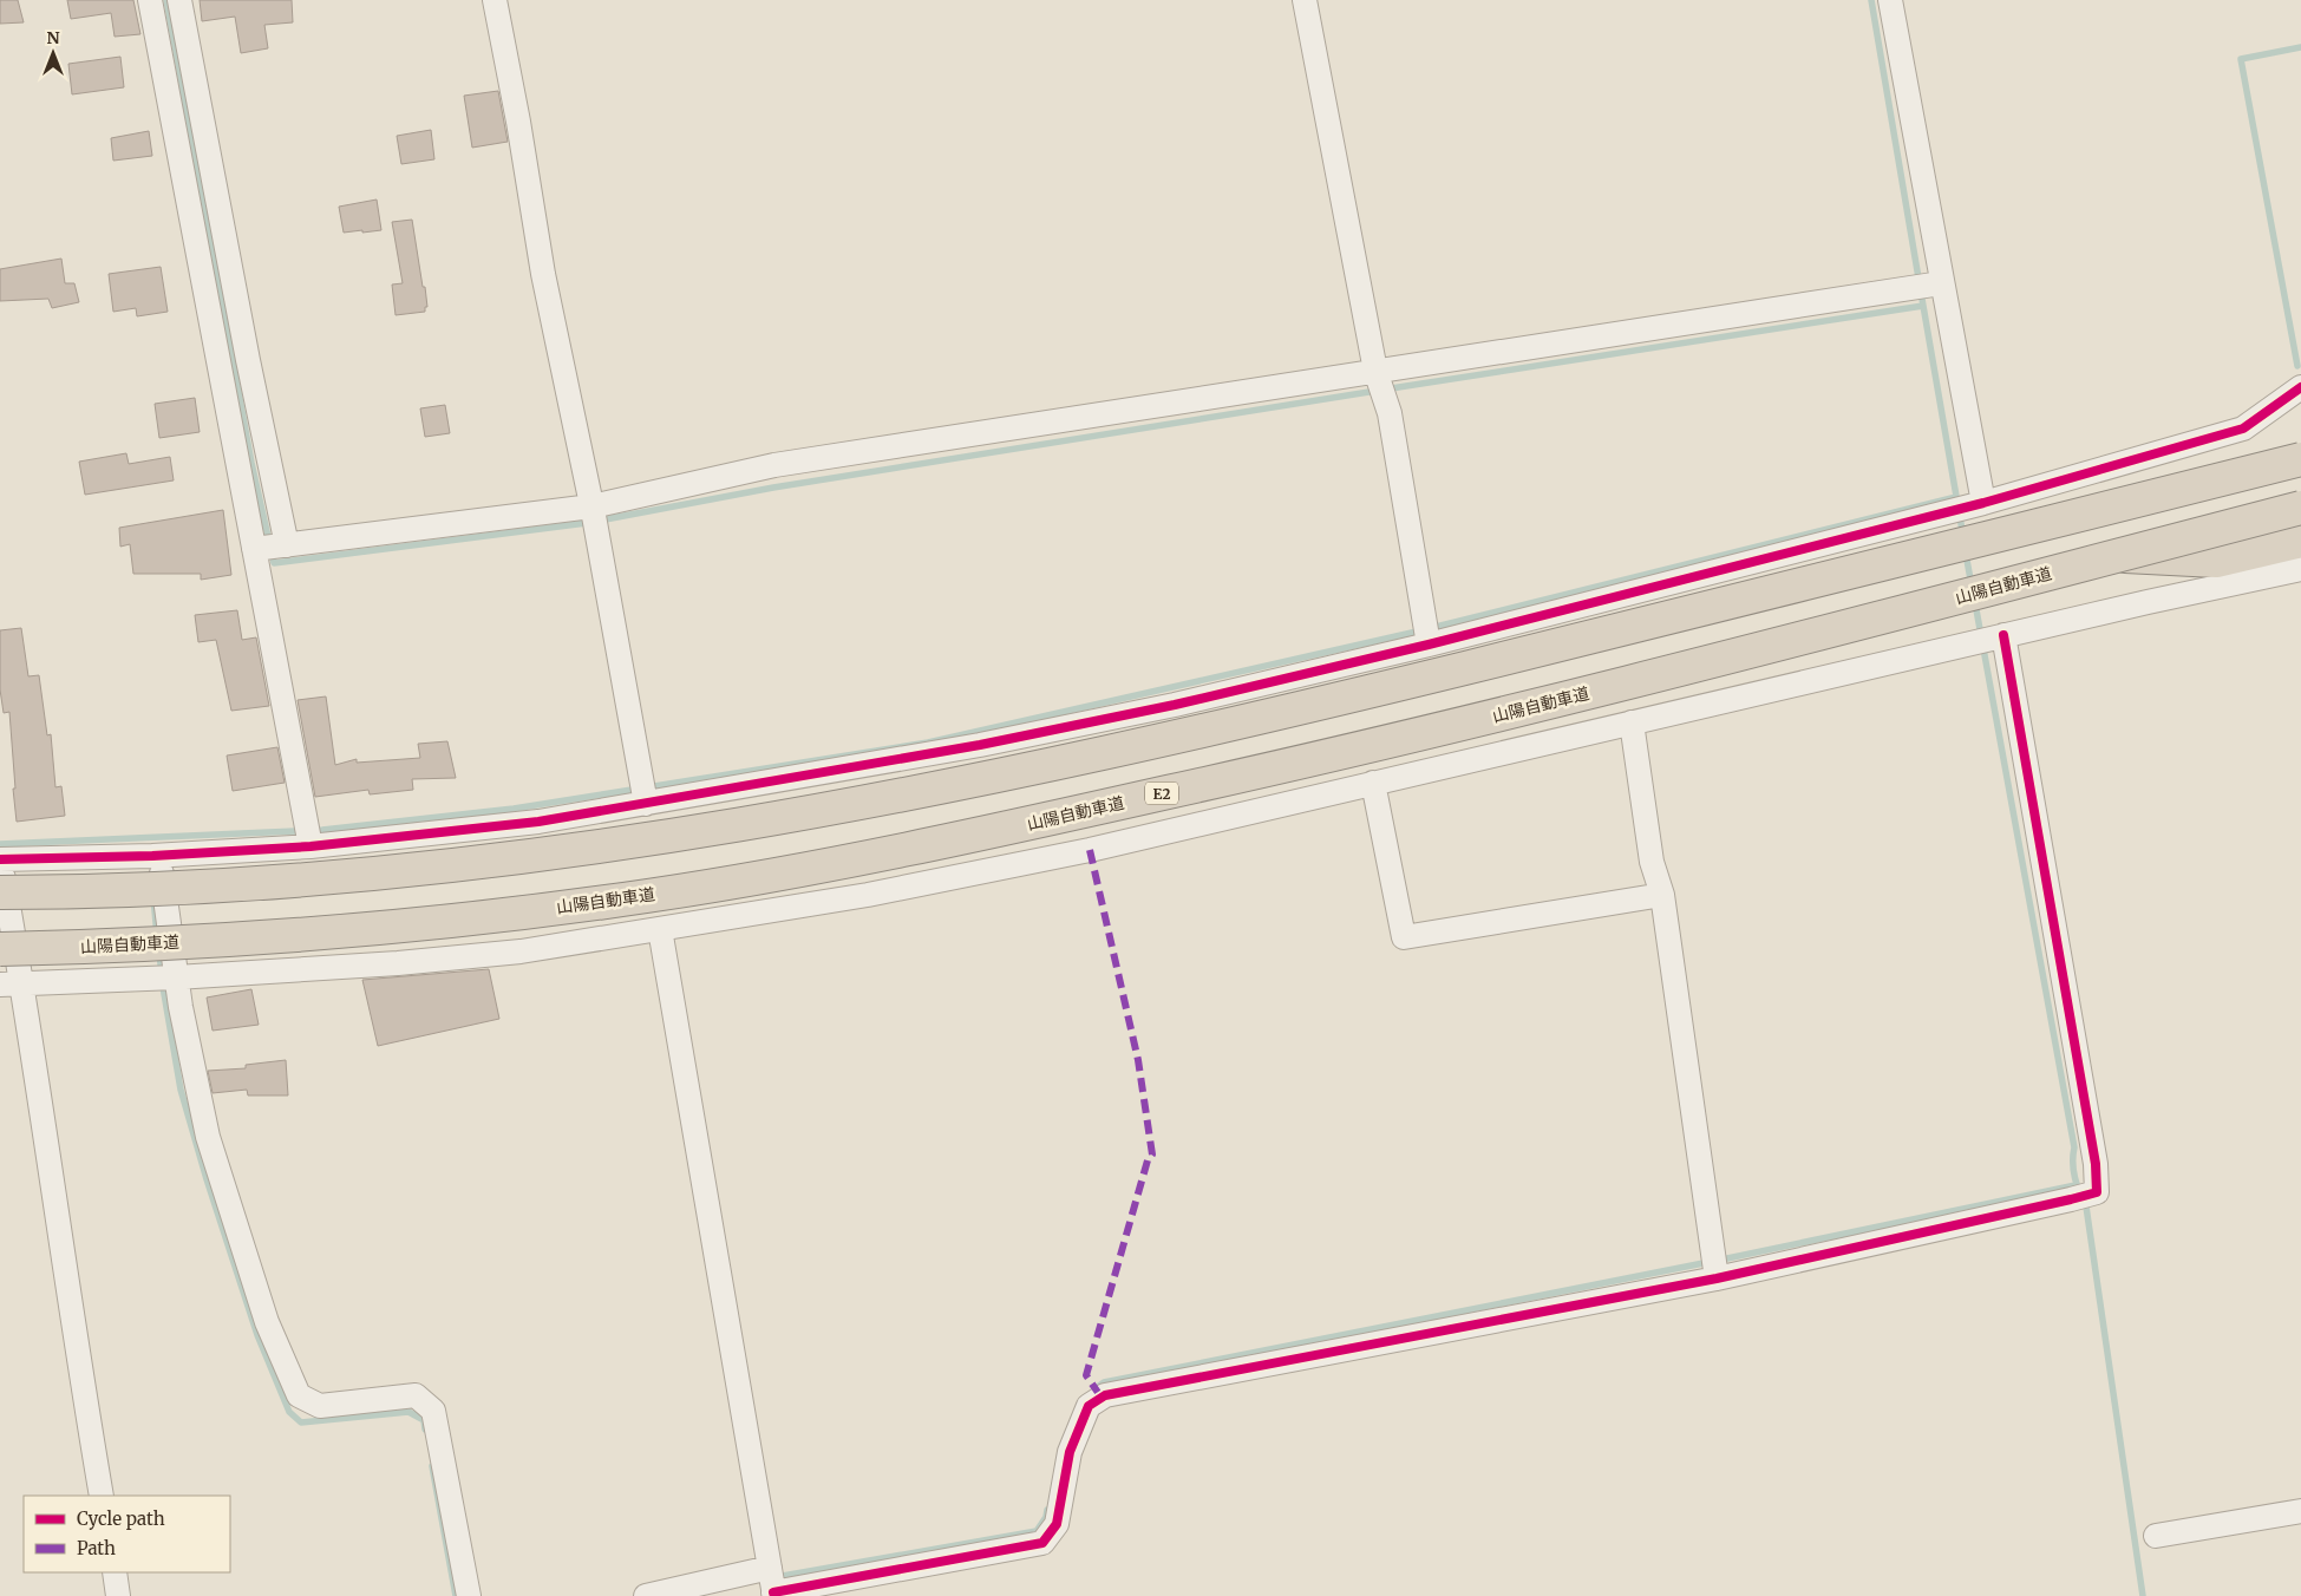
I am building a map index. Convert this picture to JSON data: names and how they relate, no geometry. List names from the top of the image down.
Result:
{
  "streets": {
    "highway": ["山陽自動車道", "E2"]
  },
  "legend": ["Cycle path", "Path"],
  "north": "top"
}
